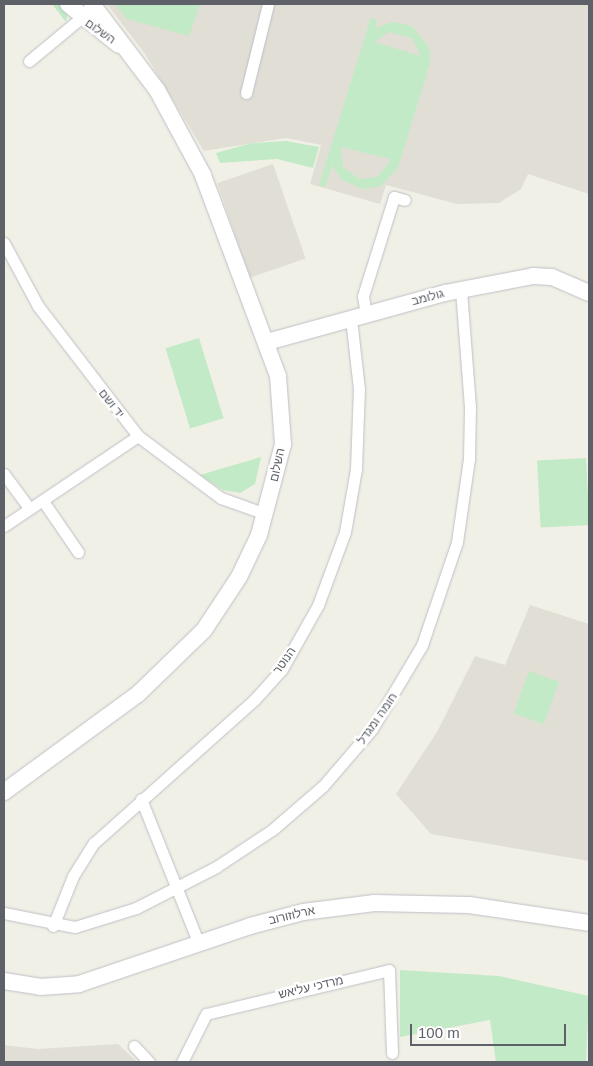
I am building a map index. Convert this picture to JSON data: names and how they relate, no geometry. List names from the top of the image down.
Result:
{
  "streets": {
    "street": [
      "השלום",
      "גולומב",
      "יד ושם",
      "הנוטר",
      "חומה ומגדל",
      "ארלוזורוב",
      "מרדכי עליאש"
    ]
  },
  "crossings": [
    ["השלום", "גולומב"],
    ["השלום", "יד ושם"],
    ["גולומב", "הנוטר"],
    ["גולומב", "חומה ומגדל"],
    ["הנוטר", "חומה ומגדל"]
  ],
  "scale_bar": "100 m"
}
